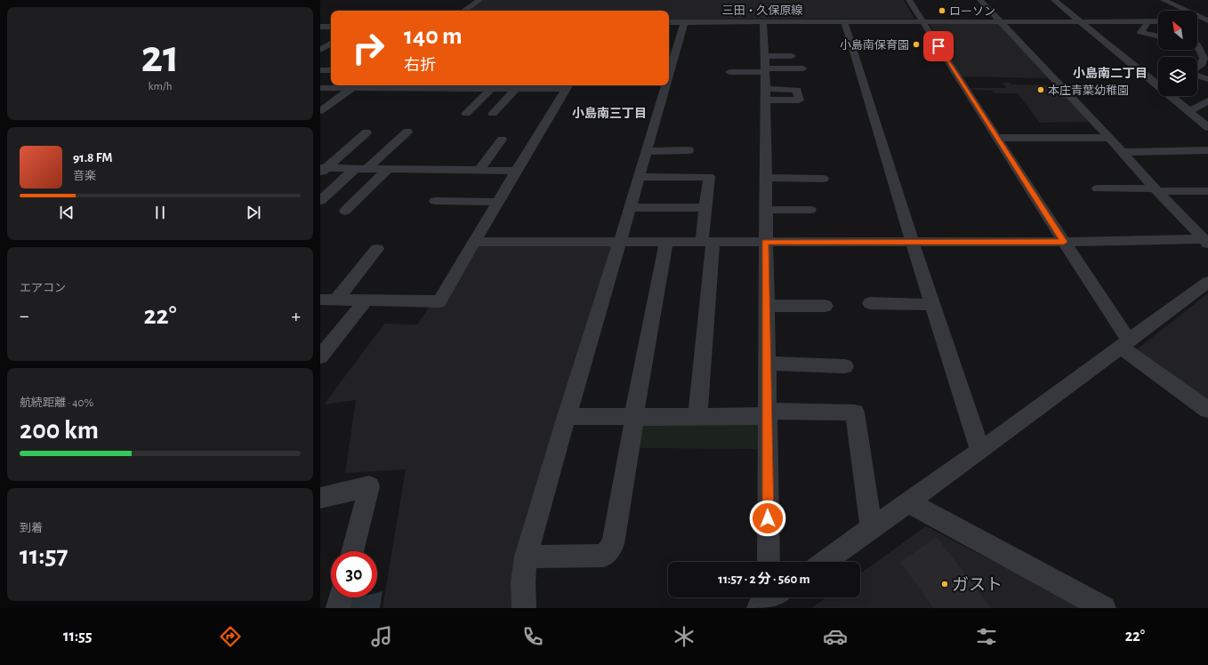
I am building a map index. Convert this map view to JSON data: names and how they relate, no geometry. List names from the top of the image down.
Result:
{
  "streets": {
    "street": ["三田・久保原線"]
  },
  "districts": ["小島南二丁目", "小島南三丁目"],
  "places": [
    "ローソン",
    "小島南保育園",
    "本庄青葉幼稚園",
    "ガスト"
  ],
  "north": "top left",
  "page": {
    "tile": [
      ["21", "km/h"],
      "エアコン",
      ["航続距離 · 40%", "200 km"],
      ["到着", "11:57"]
    ],
    "turn": ["140 m", "右折"],
    "song": ["91.8 FM", "音楽"],
    "heat": ["−", "22°", "+"],
    "limit": "30",
    "trip": "11:57 · 2 分 · 560 m",
    "tabs": ["11:55", "22°"]
  }
}
